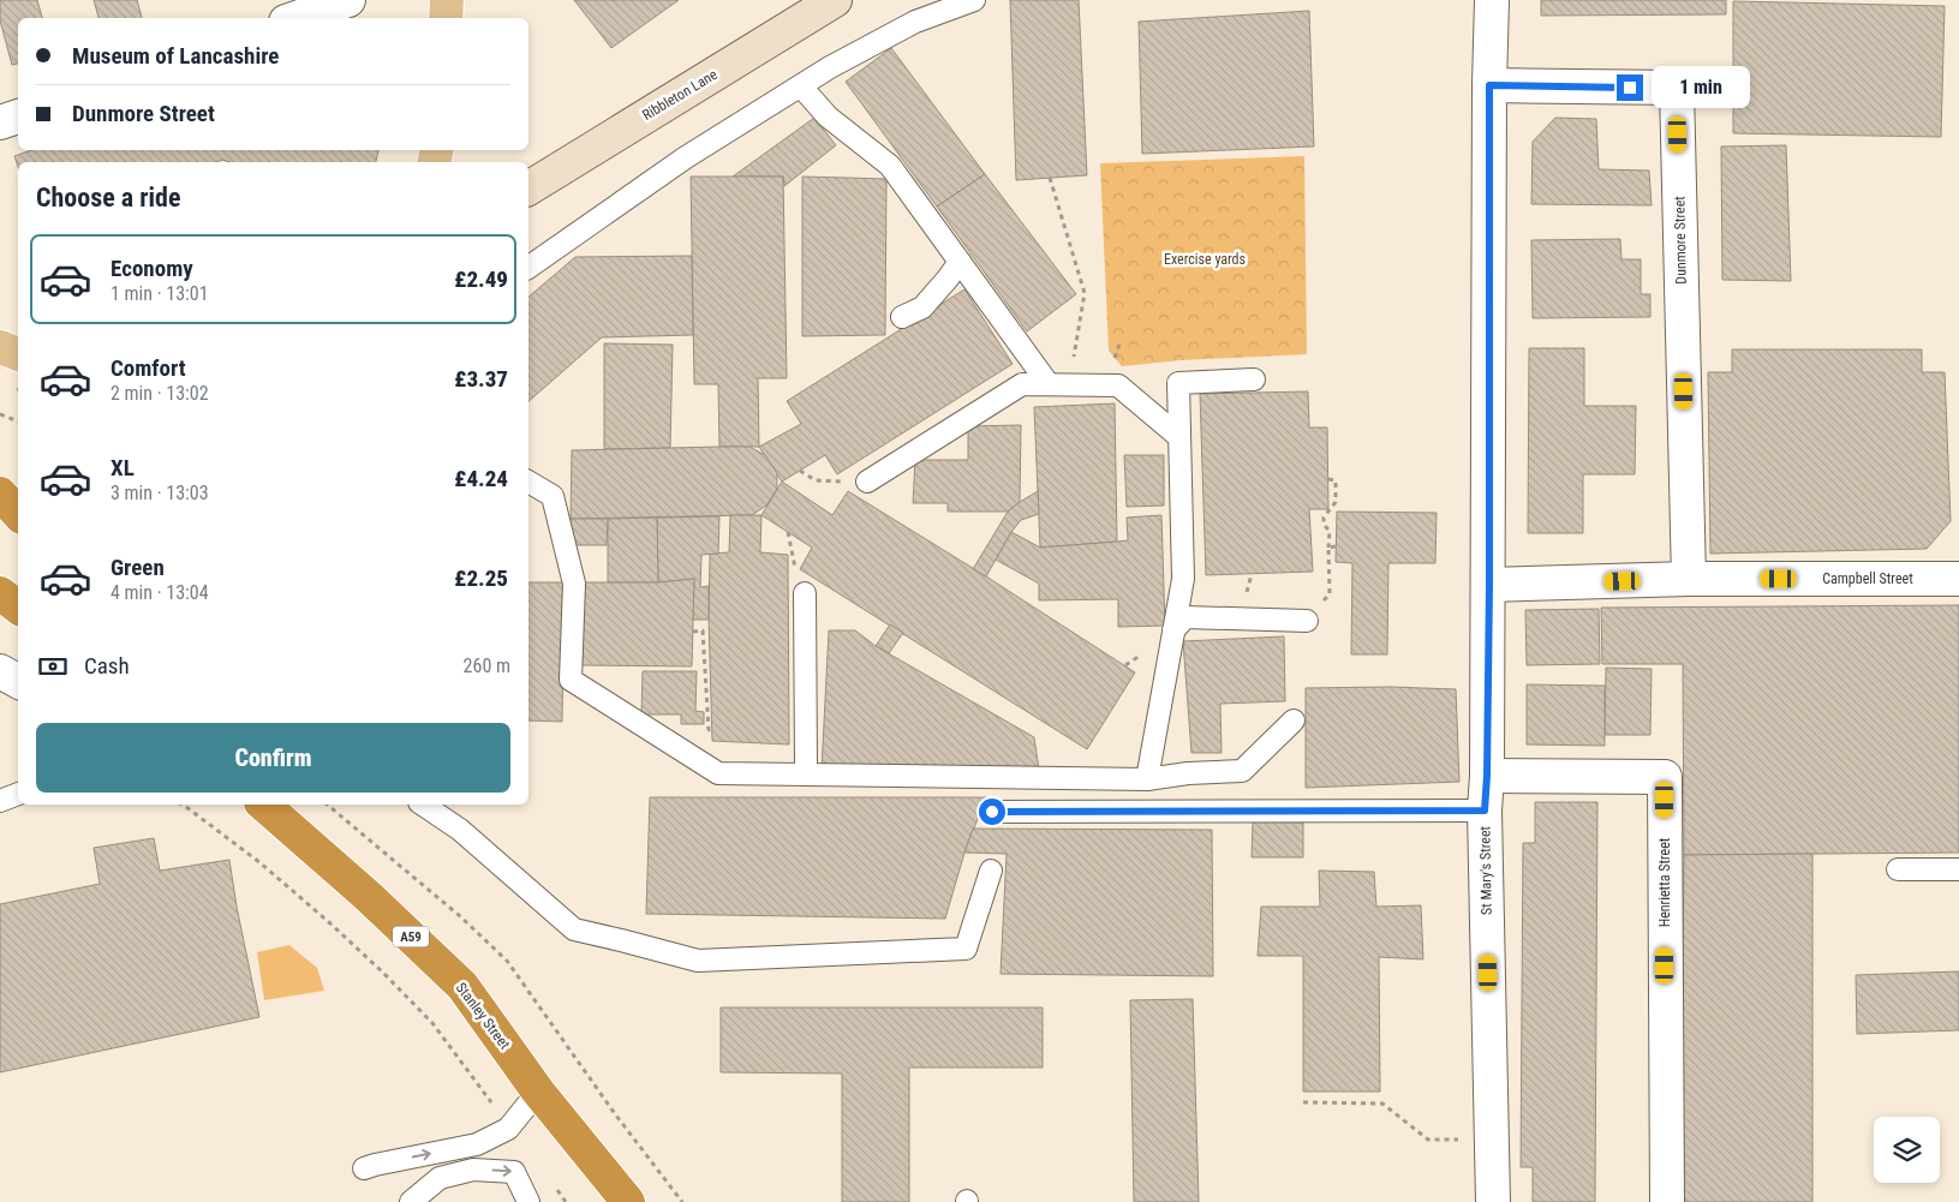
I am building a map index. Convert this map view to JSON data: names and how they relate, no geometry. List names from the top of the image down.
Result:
{
  "streets": {
    "highway": ["A59", "Stanley Street"],
    "main road": ["Ribbleton Lane"],
    "street": [
      "Dunmore Street",
      "Campbell Street",
      "St Mary's Street",
      "Henrietta Street"
    ]
  },
  "crossings": [
    ["Dunmore Street", "Campbell Street"],
    ["Dunmore Street", "St Mary's Street"],
    ["Campbell Street", "St Mary's Street"],
    ["St Mary's Street", "Henrietta Street"]
  ],
  "parks": ["Exercise yards"],
  "page": {
    "banner": ["Museum of Lancashire", "Dunmore Street"],
    "bubble": "1 min",
    "heading": "Choose a ride",
    "list": [
      {
        "name": "Economy",
        "note": "1 min · 13:01",
        "value": "£2.49"
      },
      {
        "name": "Comfort",
        "note": "2 min · 13:02",
        "value": "£3.37"
      },
      {
        "name": "XL",
        "note": "3 min · 13:03",
        "value": "£4.24"
      },
      {
        "name": "Green",
        "note": "4 min · 13:04",
        "value": "£2.25"
      }
    ],
    "pay": ["Cash", "260 m"],
    "buttons": "Confirm"
  }
}
